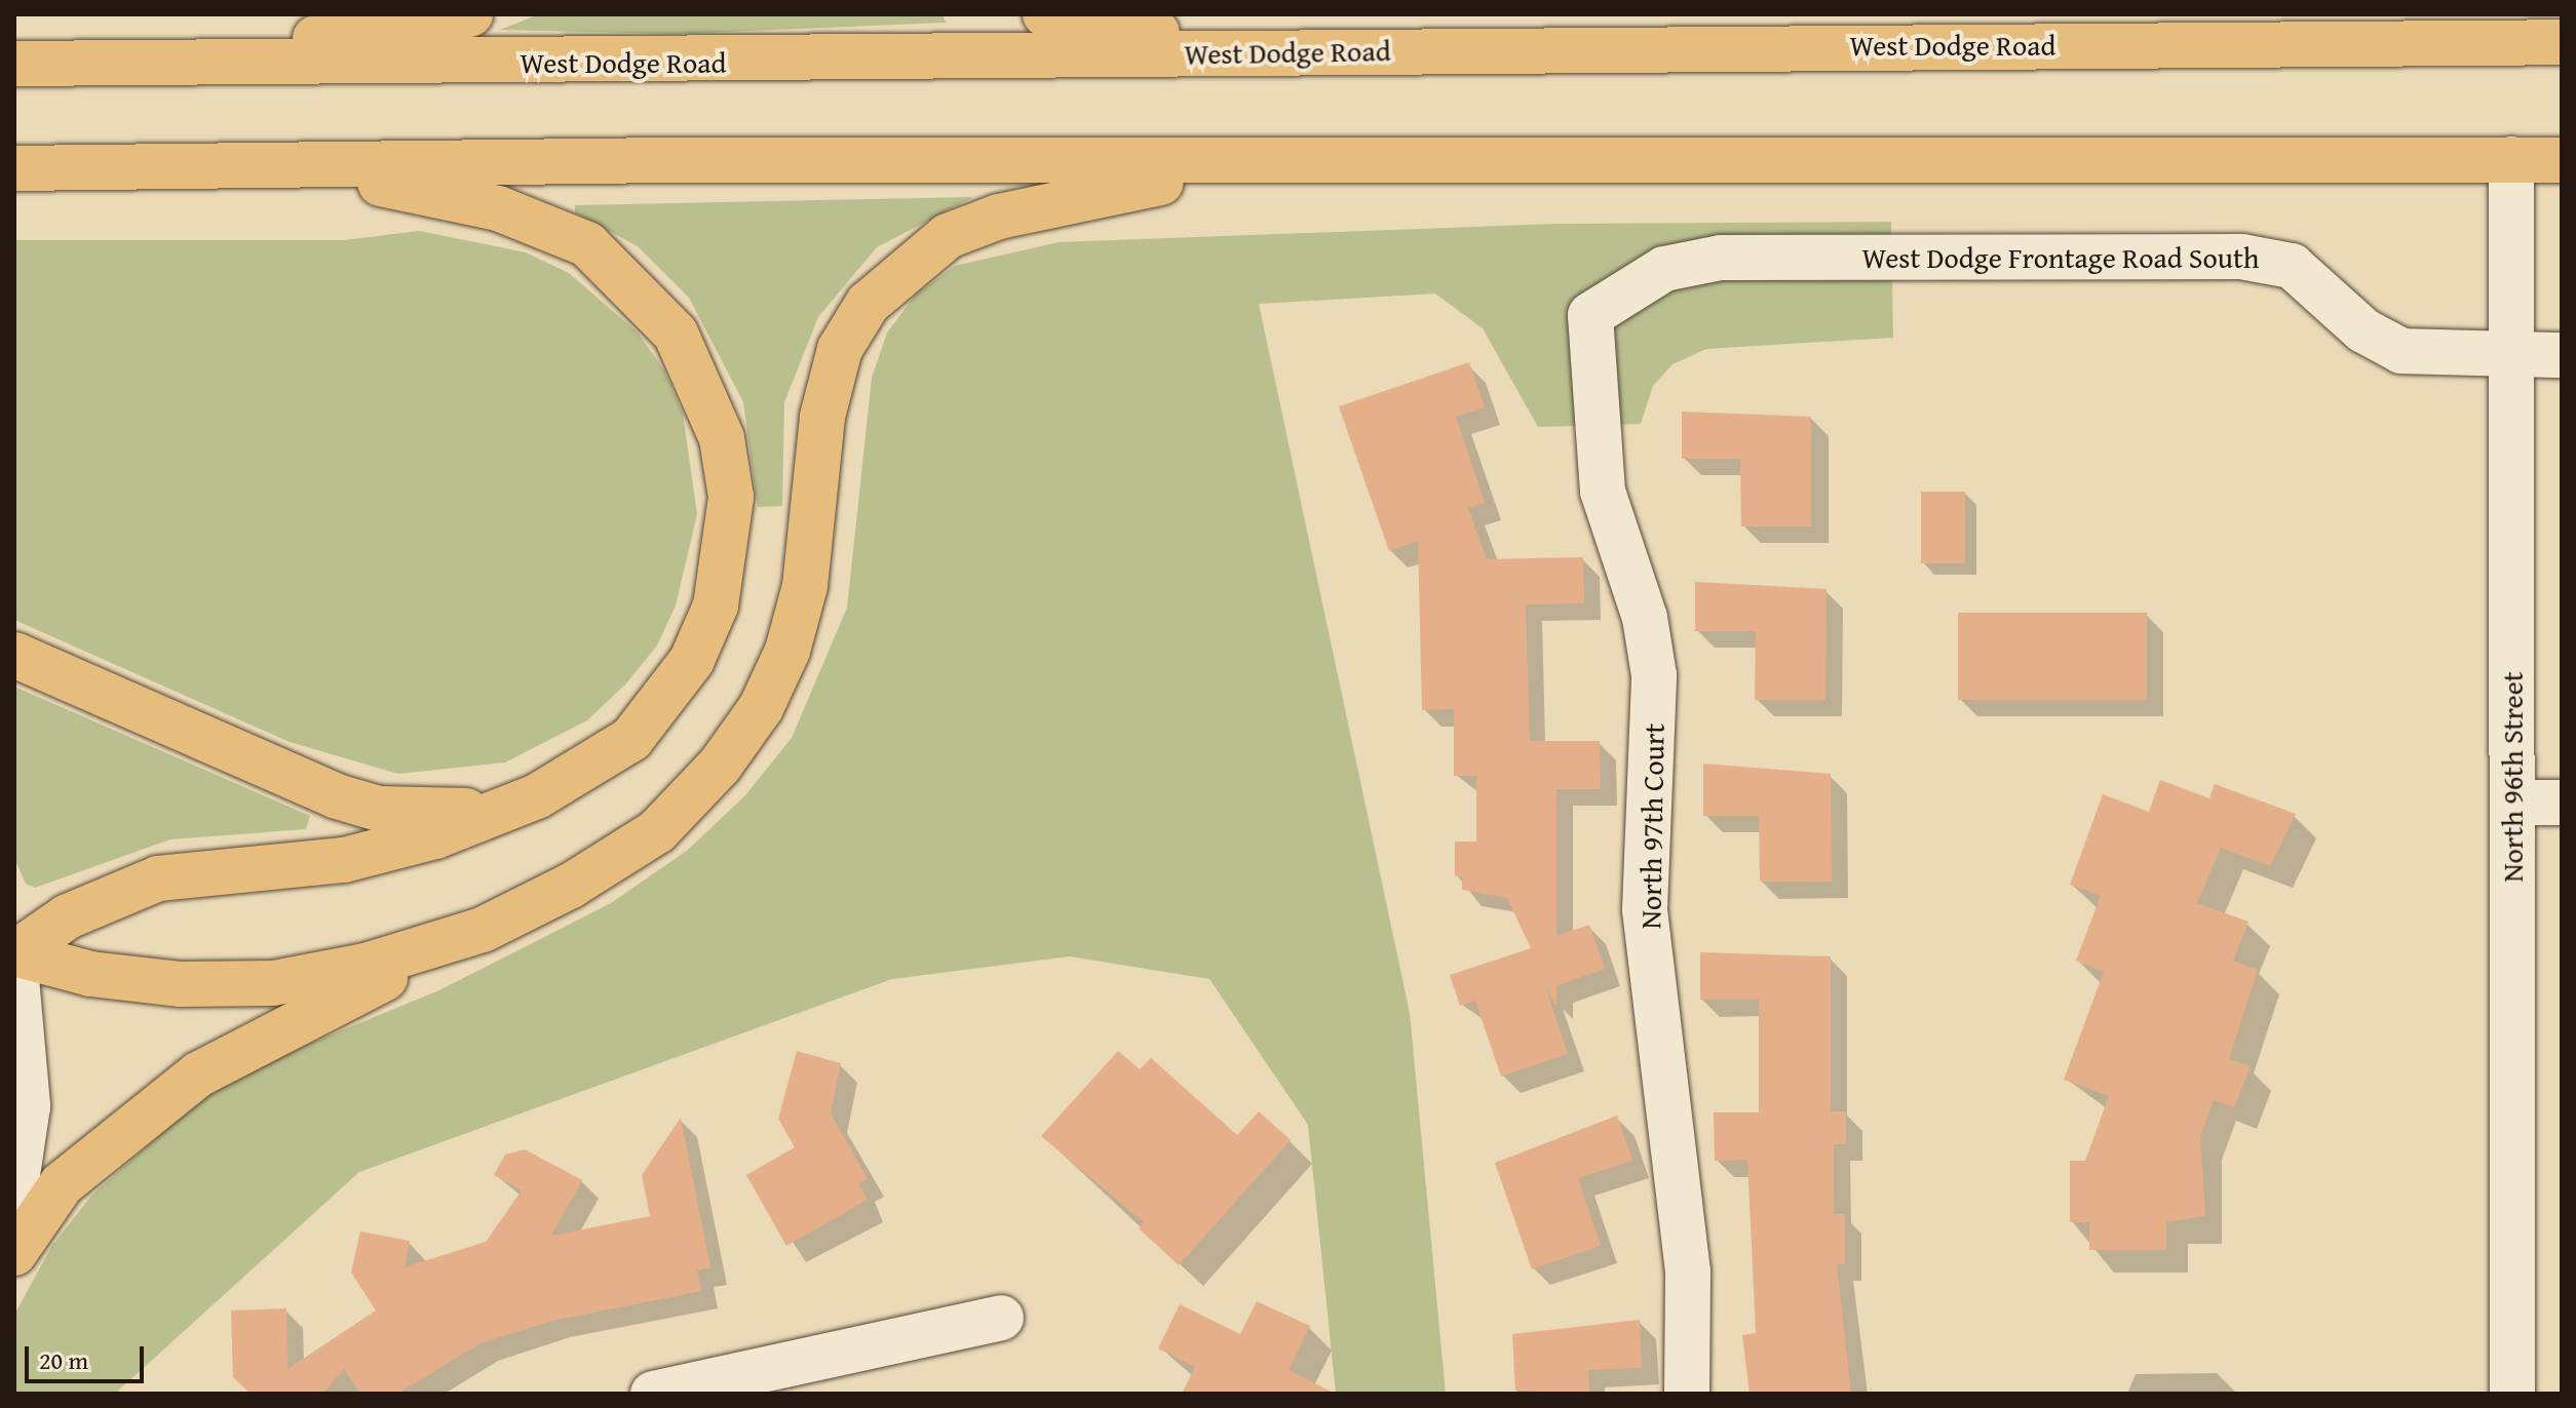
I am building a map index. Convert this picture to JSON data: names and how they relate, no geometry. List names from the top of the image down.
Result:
{
  "streets": {
    "highway": ["West Dodge Road"],
    "street": ["West Dodge Frontage Road South", "North 96th Street", "North 97th Court"]
  },
  "crossings": [
    ["West Dodge Frontage Road South", "North 96th Street"],
    ["West Dodge Frontage Road South", "North 97th Court"]
  ],
  "scale_bar": "20 m"
}
